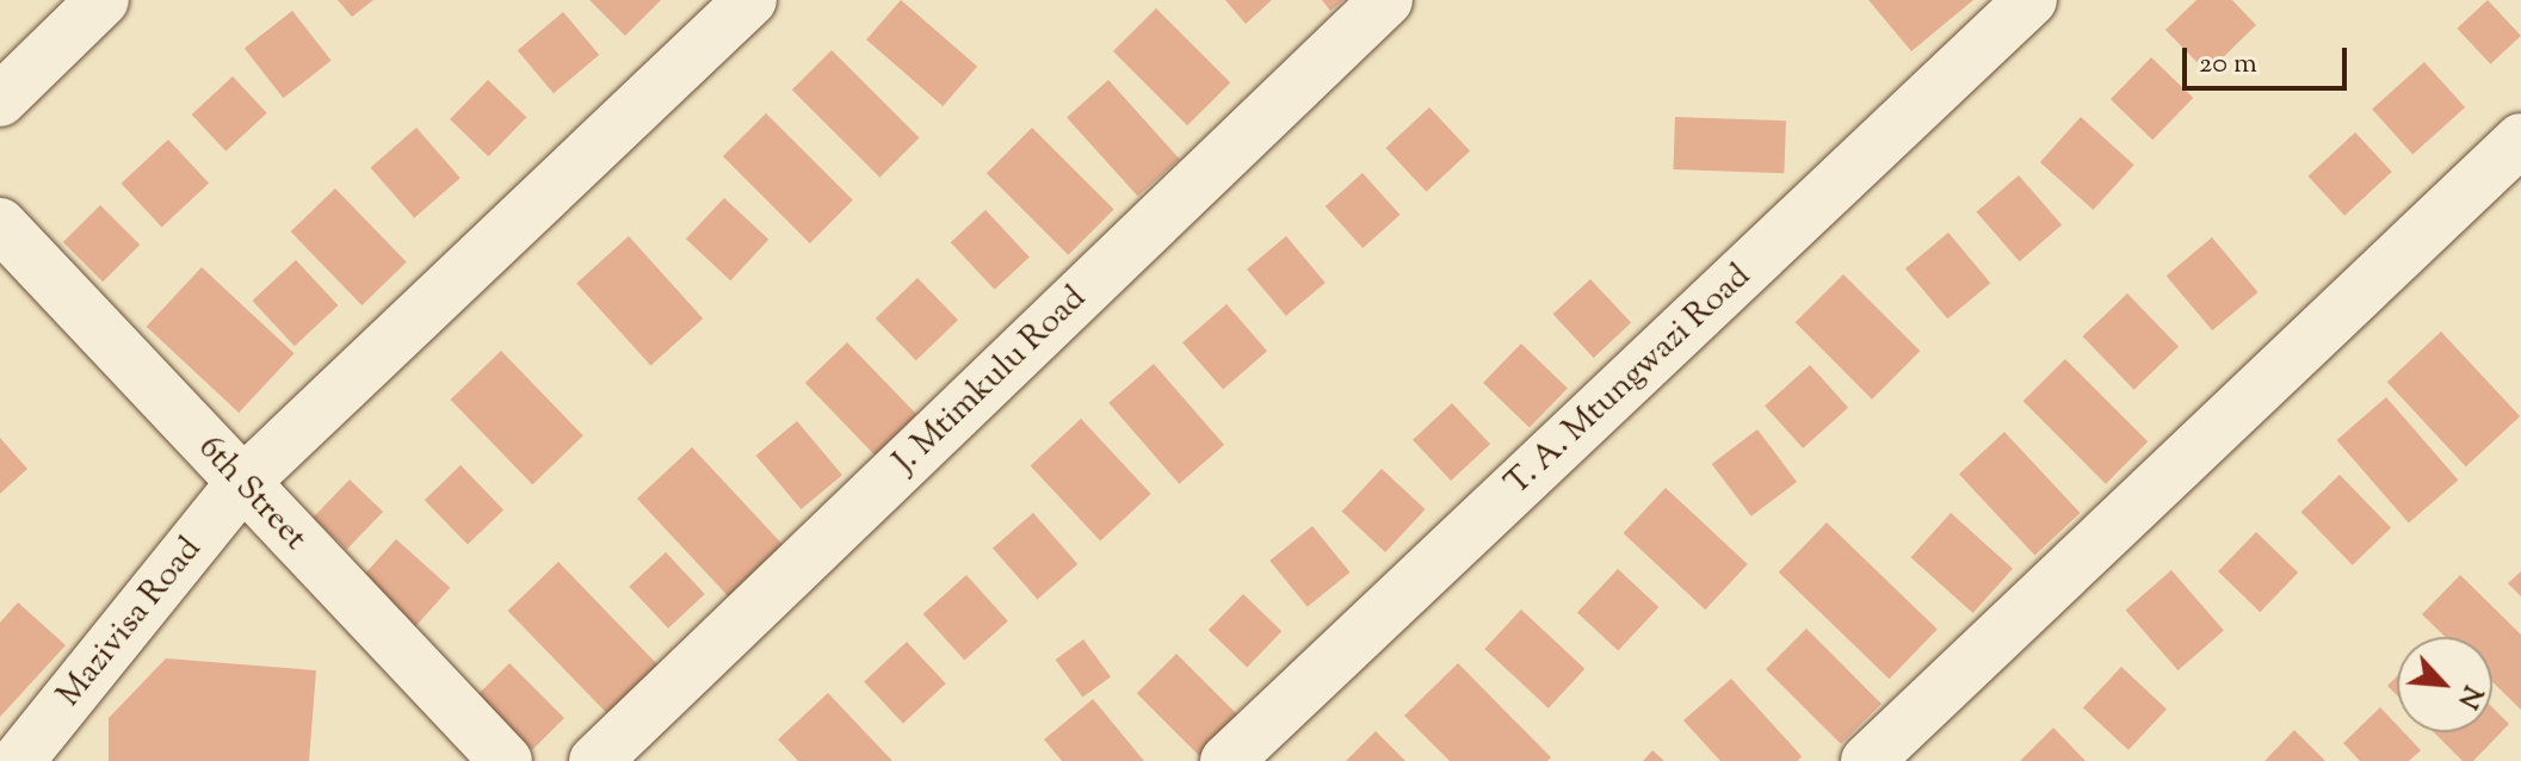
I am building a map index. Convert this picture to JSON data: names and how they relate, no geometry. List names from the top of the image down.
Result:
{
  "streets": {
    "street": [
      "J. Mtimkulu Road",
      "T. A. Mtungwazi Road",
      "6th Street",
      "Mazivisa Road"
    ]
  },
  "crossings": [
    ["6th Street", "Mazivisa Road"]
  ],
  "scale_bar": "20 m",
  "north": "bottom right"
}
